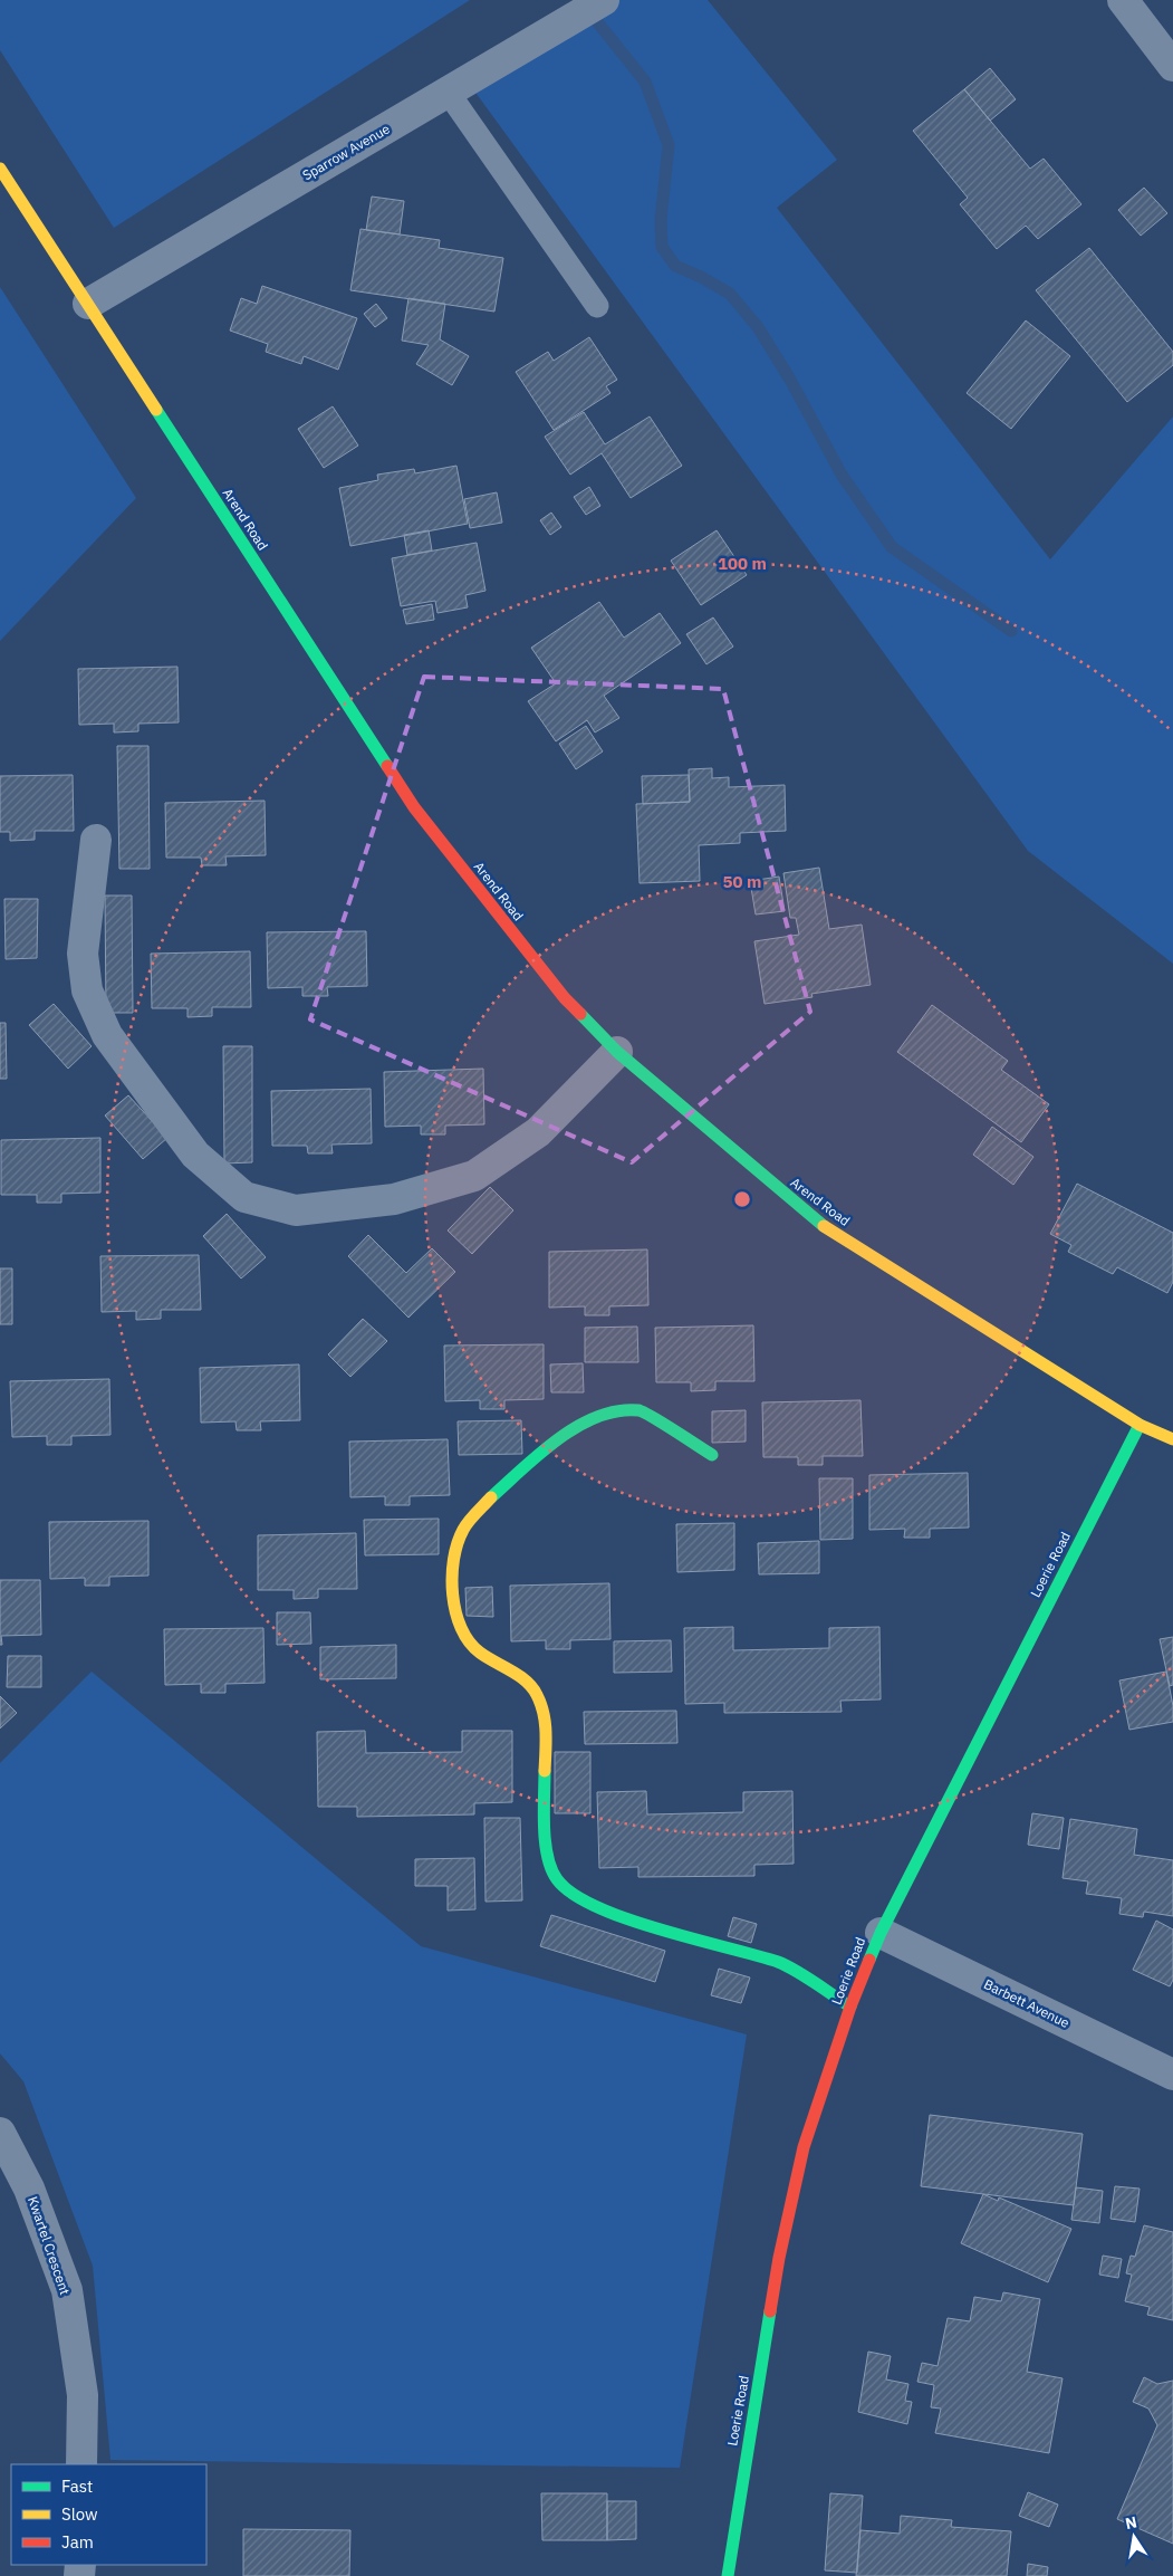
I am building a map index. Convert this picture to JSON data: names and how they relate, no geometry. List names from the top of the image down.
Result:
{
  "streets": {
    "street": [
      "Sparrow Avenue",
      "Arend Road",
      "Loerie Road",
      "Barbett Avenue",
      "Kwartel Crescent"
    ]
  },
  "crossings": [
    ["Sparrow Avenue", "Arend Road"],
    ["Arend Road", "Loerie Road"],
    ["Loerie Road", "Barbett Avenue"]
  ],
  "legend": ["Fast", "Slow", "Jam"],
  "north": "top",
  "rings": ["100 m", "50 m"]
}
